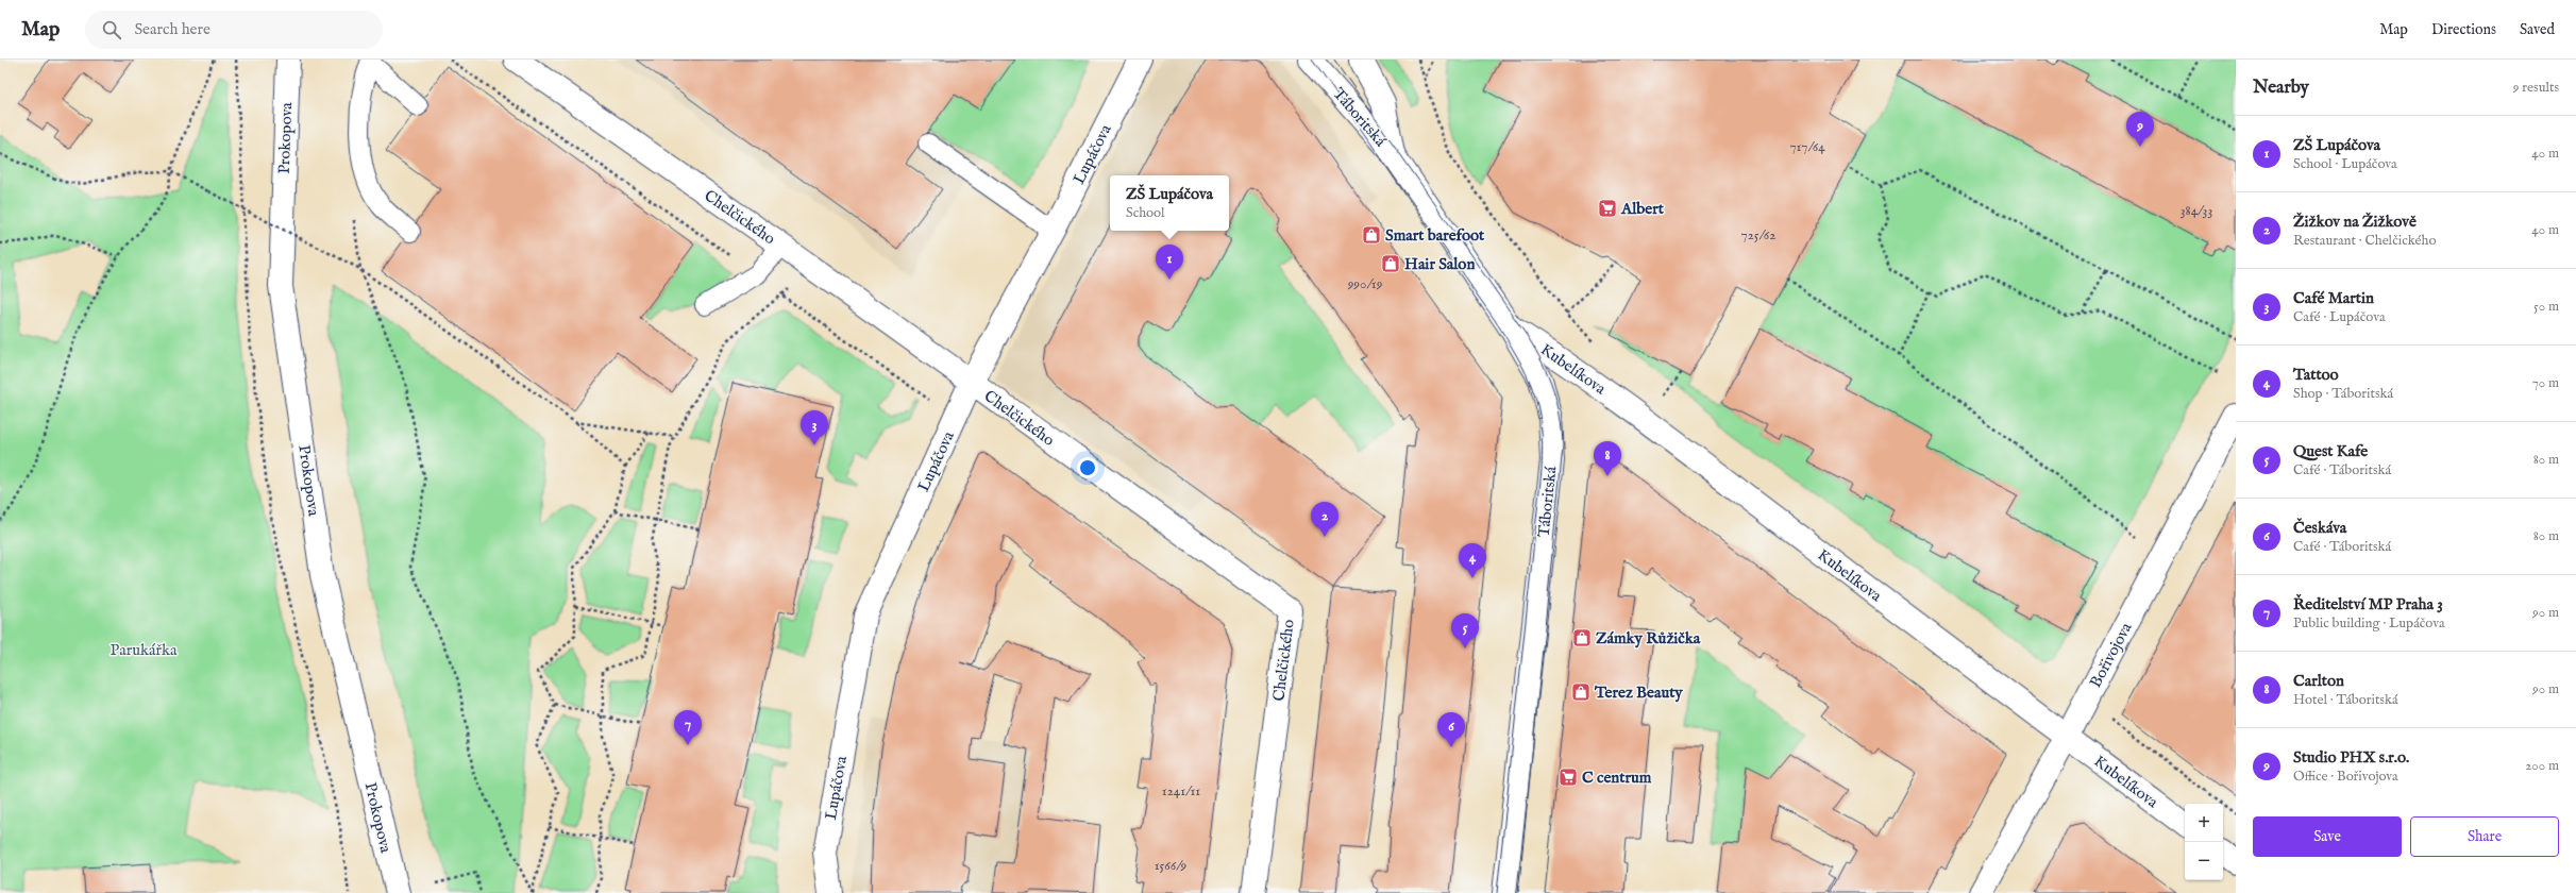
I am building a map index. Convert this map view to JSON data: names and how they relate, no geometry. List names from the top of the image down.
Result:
{
  "streets": {
    "street": [
      "Táboritská",
      "Prokopova",
      "Lupáčova",
      "Chelčického",
      "Kubelíkova",
      "Bořivojova"
    ]
  },
  "crossings": [
    ["Táboritská", "Kubelíkova"],
    ["Lupáčova", "Chelčického"],
    ["Kubelíkova", "Bořivojova"]
  ],
  "parks": ["Parukářka"],
  "places": {
    "supermarket": ["Albert", "C centrum"],
    "shop": [
      "Smart barefoot",
      "Hair Salon",
      "Zámky Růžička",
      "Terez Beauty"
    ]
  },
  "house_numbers": [
    "717/64",
    "384/33",
    "725/62",
    "990/19",
    "1241/11",
    "1566/9"
  ],
  "page": {
    "header": "Map",
    "search": "Search here",
    "nav": ["Map", "Directions", "Saved"],
    "heading": ["Nearby", "9 results"],
    "pins": [
      "9",
      "1",
      "3",
      "8",
      "2",
      "4",
      "5",
      "7",
      "6"
    ],
    "list": [
      {
        "mark": "1",
        "name": "ZŠ Lupáčova",
        "note": "School · Lupáčova",
        "value": "40 m"
      },
      {
        "mark": "2",
        "name": "Žižkov na Žižkově",
        "note": "Restaurant · Chelčického",
        "value": "40 m"
      },
      {
        "mark": "3",
        "name": "Café Martin",
        "note": "Café · Lupáčova",
        "value": "50 m"
      },
      {
        "mark": "4",
        "name": "Tattoo",
        "note": "Shop · Táboritská",
        "value": "70 m"
      },
      {
        "mark": "5",
        "name": "Quest Kafe",
        "note": "Café · Táboritská",
        "value": "80 m"
      },
      {
        "mark": "6",
        "name": "Českáva",
        "note": "Café · Táboritská",
        "value": "80 m"
      },
      {
        "mark": "7",
        "name": "Ředitelství MP Praha 3",
        "note": "Public building · Lupáčova",
        "value": "90 m"
      },
      {
        "mark": "8",
        "name": "Carlton",
        "note": "Hotel · Táboritská",
        "value": "90 m"
      },
      {
        "mark": "9",
        "name": "Studio PHX s.r.o.",
        "note": "Office · Bořivojova",
        "value": "200 m"
      }
    ],
    "popup": ["ZŠ Lupáčova", "School"],
    "map_buttons": ["+", "−"],
    "buttons": ["Save", "Share"]
  }
}
